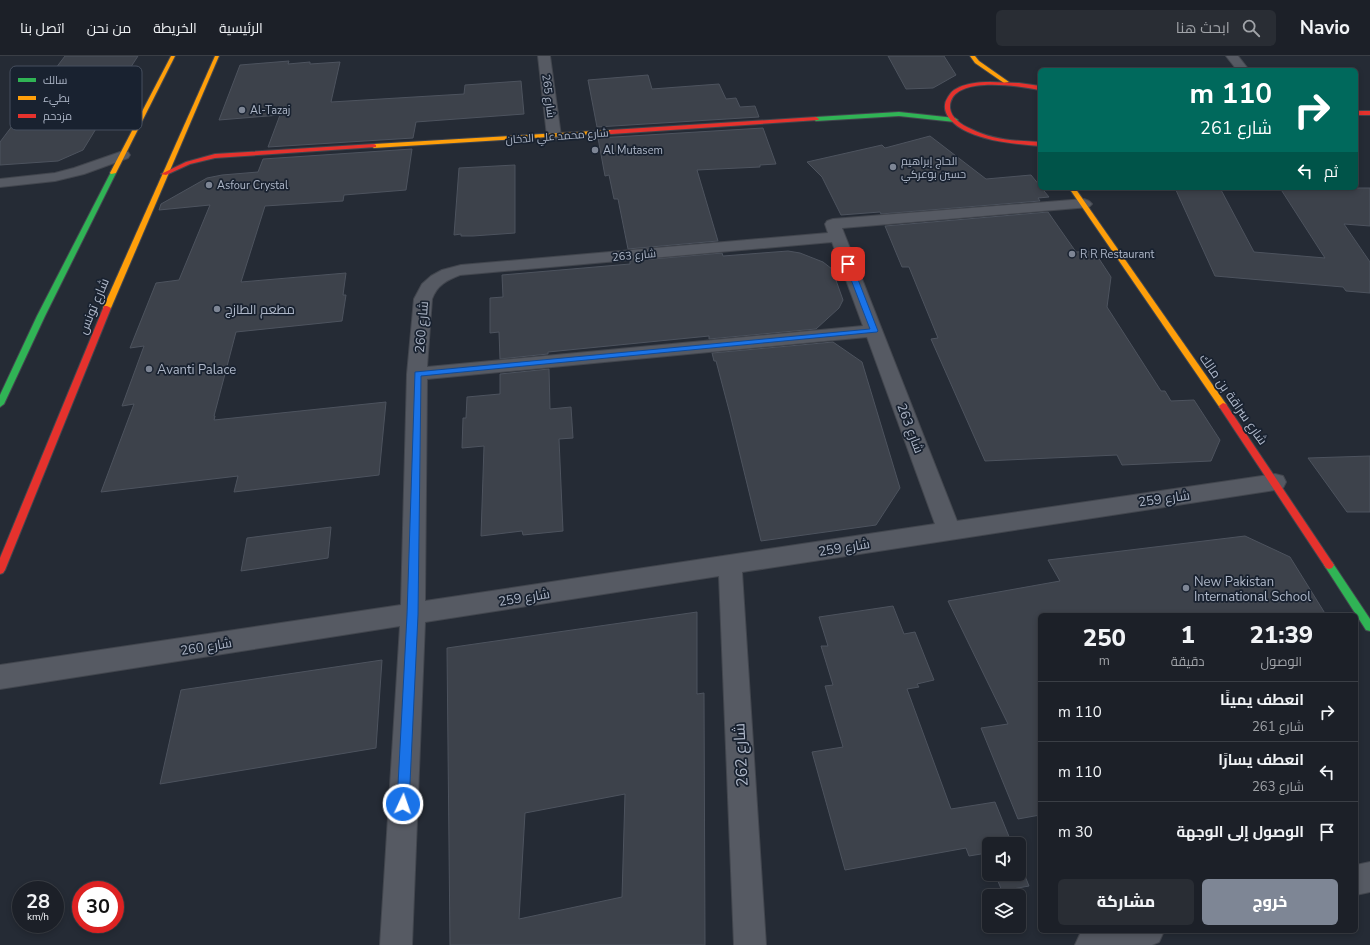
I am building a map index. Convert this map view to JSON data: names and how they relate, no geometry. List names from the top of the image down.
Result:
{
  "streets": {
    "street": [
      "شارع 265",
      "شارع محمد علي الدخان",
      "شارع 263",
      "شارع تونس",
      "شارع 260",
      "شارع سراقة بن مالك",
      "شارع 259",
      "شارع 262"
    ]
  },
  "crossings": [
    ["شارع 265", "شارع محمد علي الدخان"],
    ["شارع محمد علي الدخان", "شارع تونس"],
    ["شارع 263", "شارع 260"],
    ["شارع 263", "شارع 259"],
    ["شارع 260", "شارع 259"],
    ["شارع سراقة بن مالك", "شارع 259"],
    ["شارع 259", "شارع 262"]
  ],
  "places": [
    "Al-Tazaj",
    "Al Mutasem",
    "الحاج إبراهيم حسين بوعركي",
    "Asfour Crystal",
    "R R Restaurant",
    "مطعم الطازج",
    "Avanti Palace",
    "New Pakistan International School"
  ],
  "legend": ["سالك", "بطيء", "مزدحم"],
  "page": {
    "header": "Navio",
    "search": "ابحث هنا",
    "nav": [
      "الرئيسية",
      "الخريطة",
      "من نحن",
      "اتصل بنا"
    ],
    "turn": ["110 m", "شارع 261"],
    "then": "ثم",
    "eta": [
      "21:39",
      "الوصول",
      "1",
      "دقيقة",
      "250",
      "m"
    ],
    "list": [
      {
        "name": "انعطف يمينًا",
        "note": "شارع 261",
        "value": "110 m"
      },
      {
        "name": "انعطف يسارًا",
        "note": "شارع 263",
        "value": "110 m"
      },
      {
        "name": "الوصول إلى الوجهة",
        "value": "30 m"
      }
    ],
    "buttons": ["خروج", "مشاركة"],
    "speed": "28 km/h",
    "limit": "30"
  }
}
